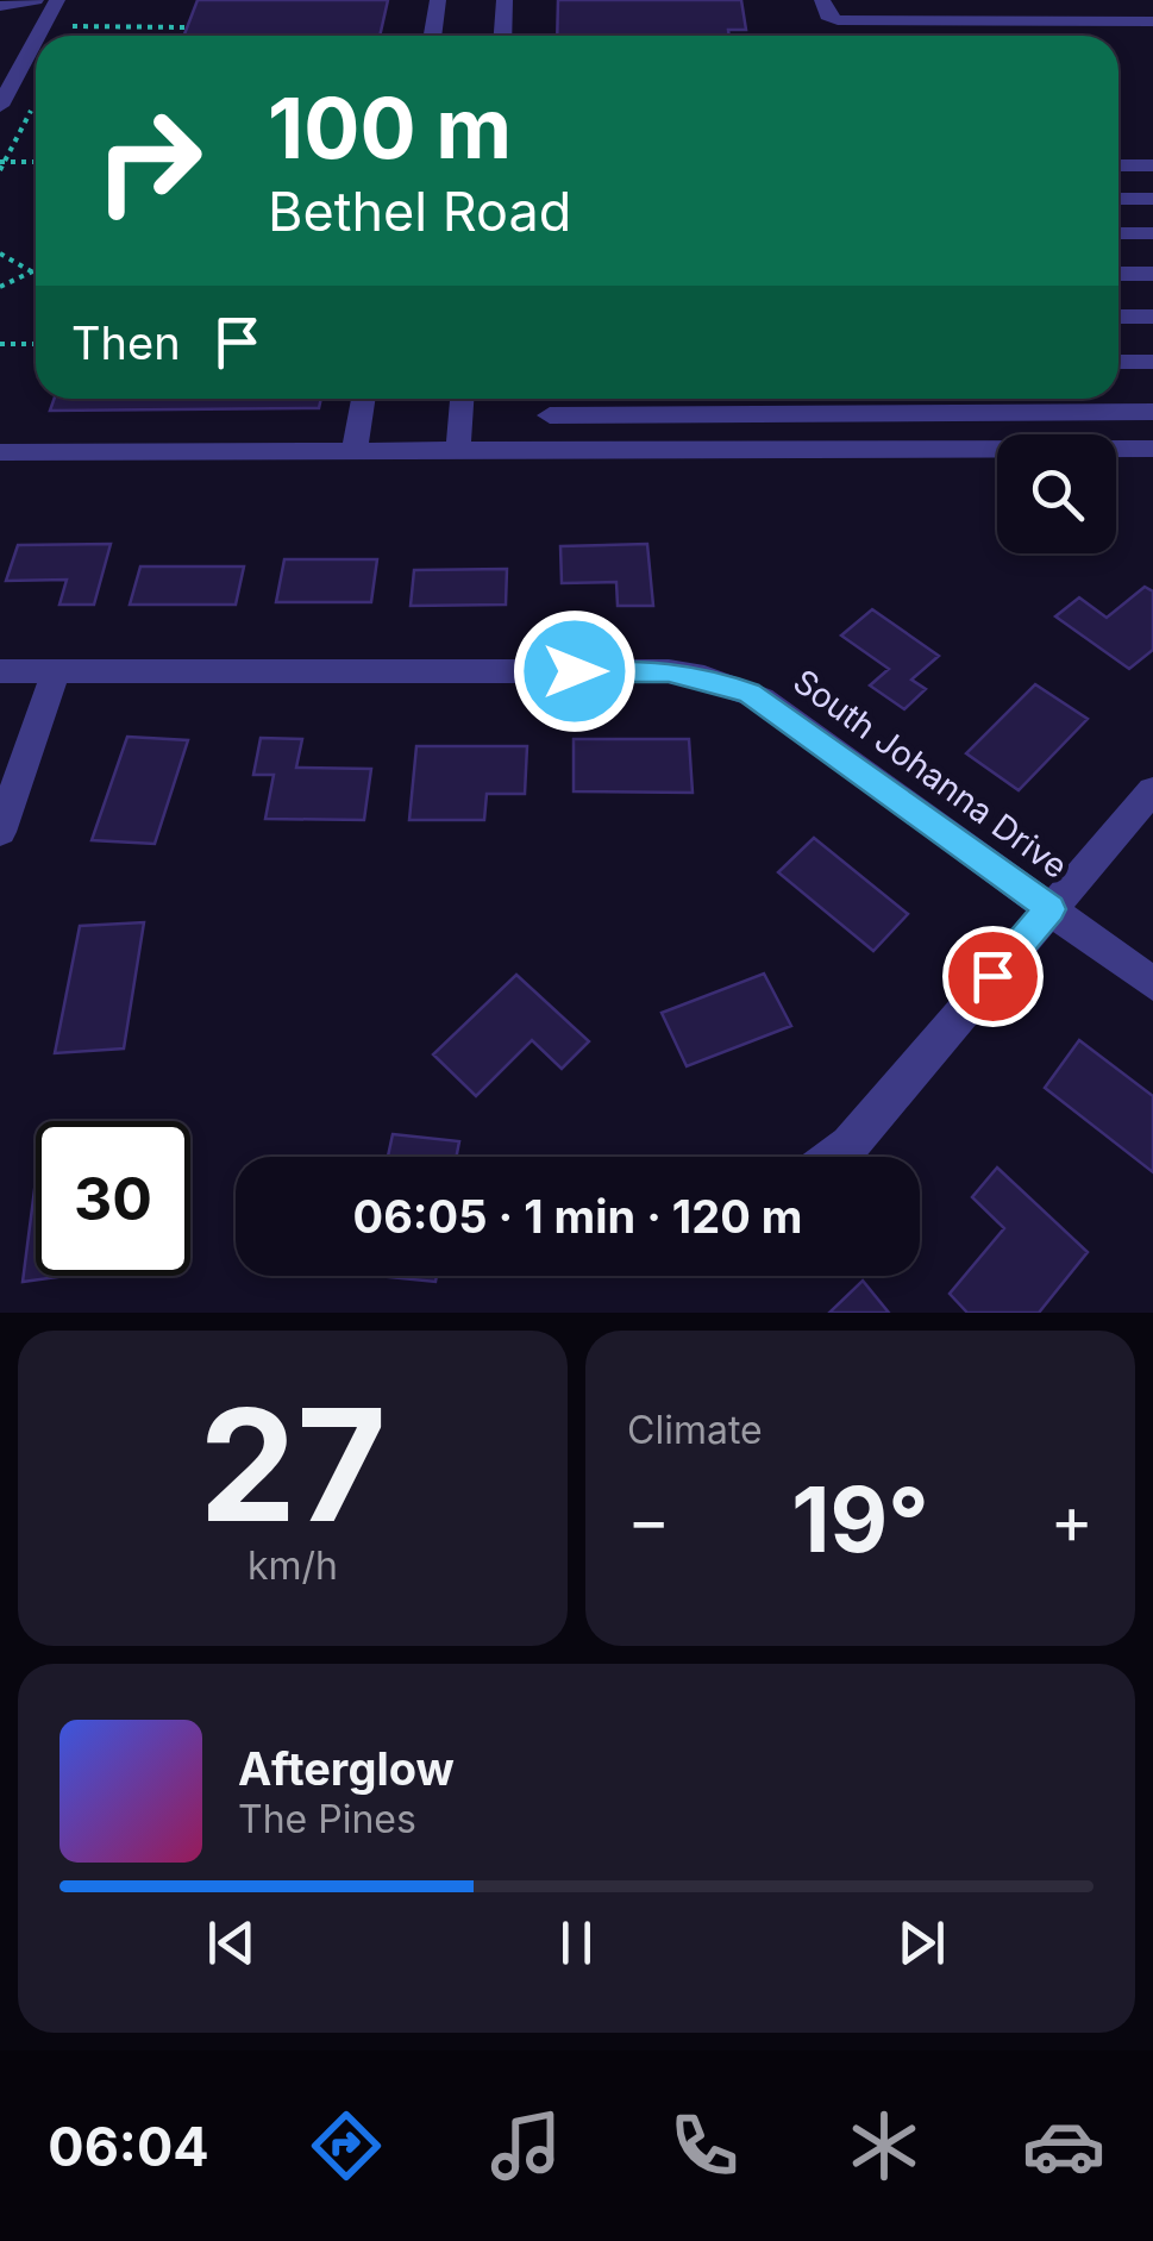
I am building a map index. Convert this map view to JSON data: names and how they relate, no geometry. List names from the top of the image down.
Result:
{
  "streets": {
    "street": ["South Johanna Drive"]
  },
  "page": {
    "turn": ["100 m", "Bethel Road"],
    "then": "Then",
    "limit": "30",
    "trip": "06:05 · 1 min · 120 m",
    "tile": [
      ["27", "km/h"],
      "Climate"
    ],
    "heat": ["−", "19°", "+"],
    "song": ["Afterglow", "The Pines"],
    "tabs": "06:04"
  }
}
